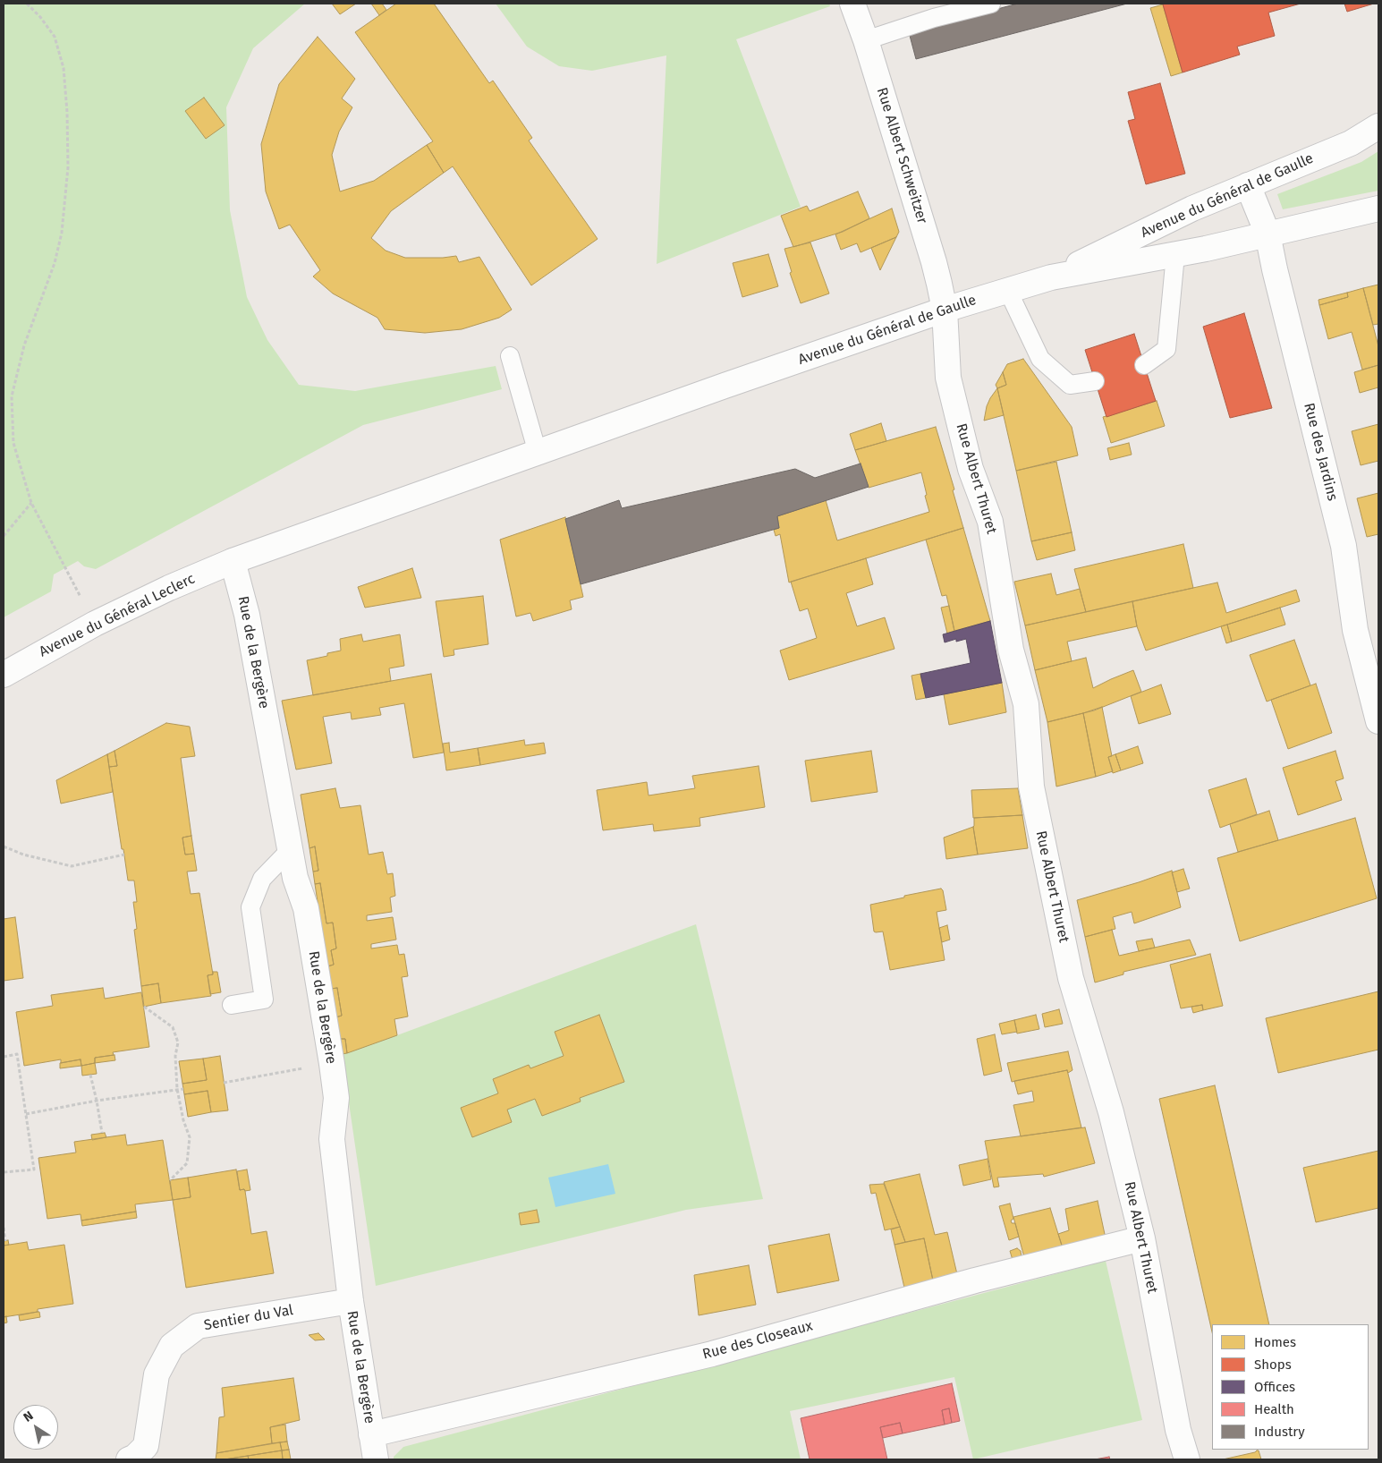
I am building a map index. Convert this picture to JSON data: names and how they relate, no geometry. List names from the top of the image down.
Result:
{
  "streets": {
    "street": [
      "Rue Albert Schweitzer",
      "Avenue du Général de Gaulle",
      "Rue des Jardins",
      "Rue Albert Thuret",
      "Avenue du Général Leclerc",
      "Rue de la Bergère",
      "Sentier du Val",
      "Rue des Closeaux"
    ]
  },
  "crossings": [
    ["Rue Albert Schweitzer", "Avenue du Général de Gaulle"],
    ["Rue Albert Schweitzer", "Rue Albert Thuret"],
    ["Avenue du Général de Gaulle", "Rue des Jardins"],
    ["Avenue du Général de Gaulle", "Rue Albert Thuret"],
    ["Avenue du Général de Gaulle", "Avenue du Général Leclerc"],
    ["Rue Albert Thuret", "Rue des Closeaux"],
    ["Avenue du Général Leclerc", "Rue de la Bergère"],
    ["Rue de la Bergère", "Sentier du Val"],
    ["Rue de la Bergère", "Rue des Closeaux"]
  ],
  "legend": [
    "Homes",
    "Shops",
    "Offices",
    "Health",
    "Industry"
  ],
  "north": "top left"
}
